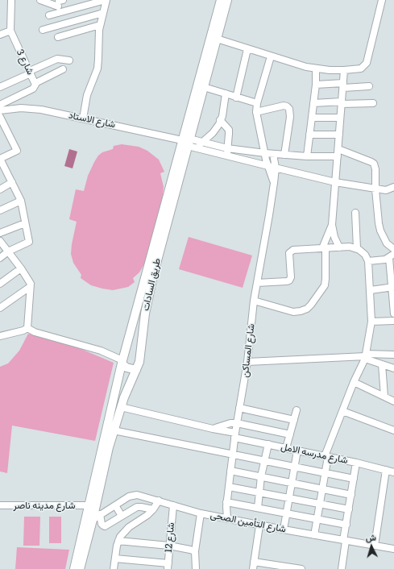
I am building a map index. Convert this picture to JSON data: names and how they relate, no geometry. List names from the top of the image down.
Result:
{
  "streets": {
    "main road": ["طريق السادات"],
    "street": [
      "شارع 3",
      "شارع الاستاد",
      "شارع المساكن",
      "شارع مدرسه الامل",
      "شارع مدينه ناصر",
      "شارع التأمين الصحى",
      "شارع 12"
    ]
  },
  "crossings": [
    ["شارع 3", "شارع الاستاد"],
    ["شارع الاستاد", "طريق السادات"],
    ["طريق السادات", "شارع مدرسه الامل"],
    ["طريق السادات", "شارع مدينه ناصر"],
    ["شارع المساكن", "شارع مدرسه الامل"],
    ["شارع المساكن", "شارع التأمين الصحى"],
    ["شارع التأمين الصحى", "شارع 12"]
  ],
  "north": "top"
}
